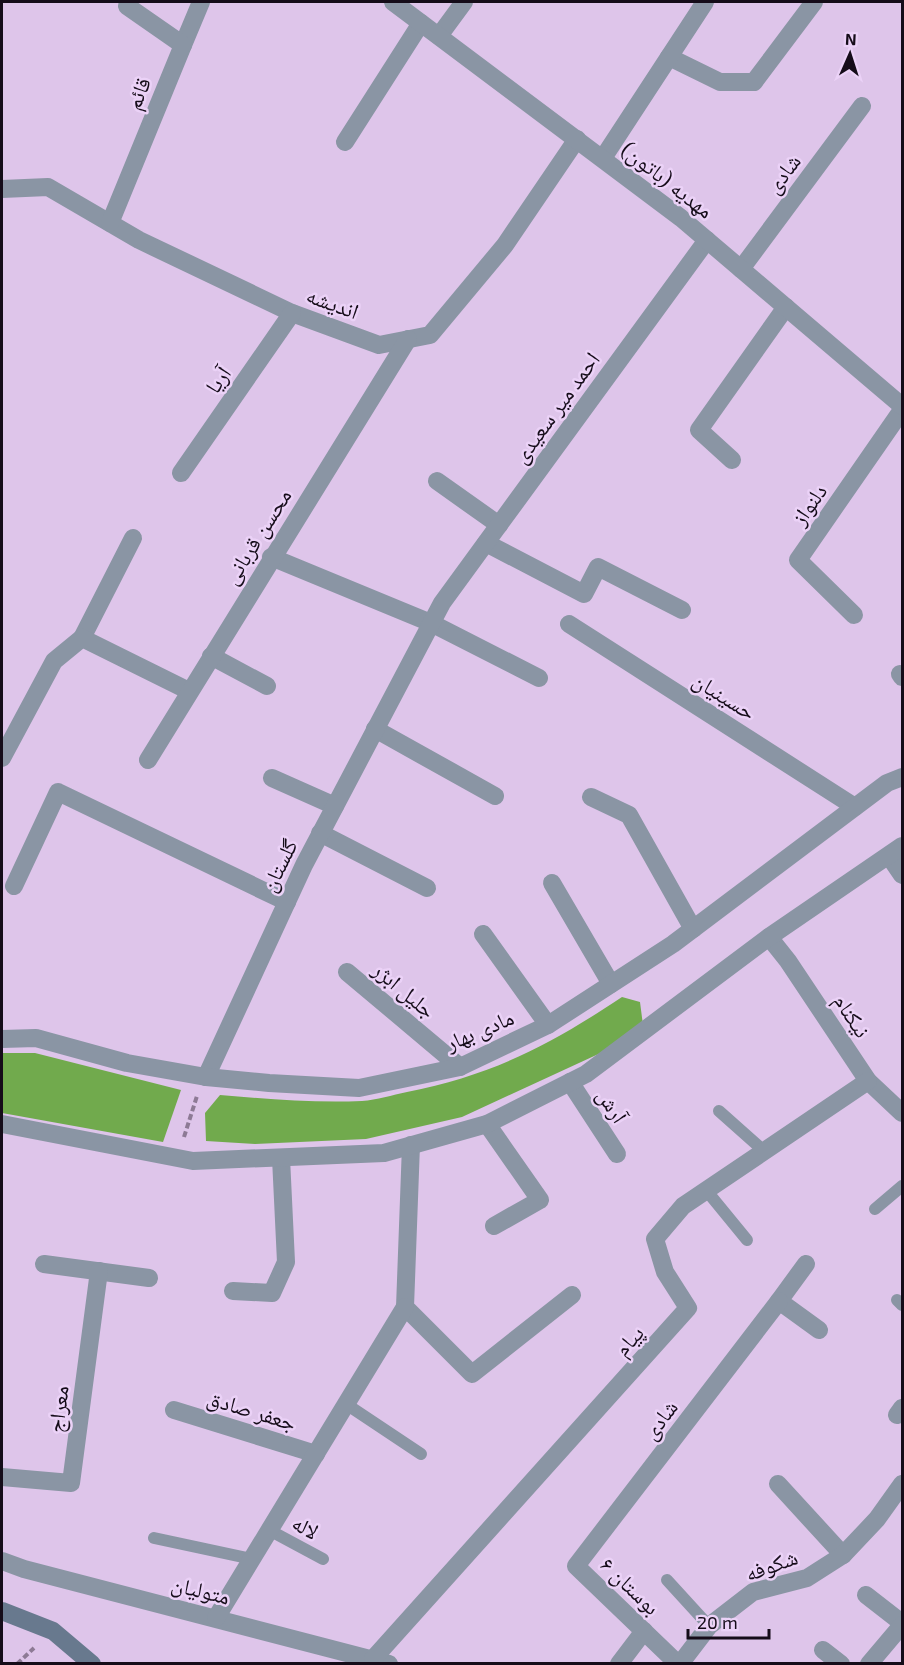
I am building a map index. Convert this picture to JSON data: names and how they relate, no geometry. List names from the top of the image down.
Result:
{
  "streets": {
    "street": [
      "قائم",
      "شادی",
      "مهدیه (باتون)",
      "اندیشه",
      "آریا",
      "احمد میر سعیدی",
      "دلنواز",
      "محسن قربانی",
      "حسینیان",
      "گلستان",
      "جلیل ابژر",
      "نیکنام",
      "مادی بهار",
      "آرش",
      "پیام",
      "معراج",
      "جعفر صادق",
      "شکوفه",
      "بوستان ۶",
      "متولیان"
    ],
    "lane": ["لاله"]
  },
  "crossings": [
    ["قائم", "اندیشه"],
    ["شادی", "مهدیه (باتون)"],
    ["شادی", "بوستان ۶"],
    ["مهدیه (باتون)", "اندیشه"],
    ["مهدیه (باتون)", "احمد میر سعیدی"],
    ["مهدیه (باتون)", "دلنواز"],
    ["اندیشه", "آریا"],
    ["اندیشه", "محسن قربانی"],
    ["احمد میر سعیدی", "گلستان"],
    ["حسینیان", "مادی بهار"],
    ["گلستان", "مادی بهار"],
    ["جلیل ابژر", "مادی بهار"],
    ["نیکنام", "پیام"],
    ["پیام", "متولیان"],
    ["شکوفه", "بوستان ۶"]
  ],
  "scale_bar": "20 m",
  "north": "top"
}
